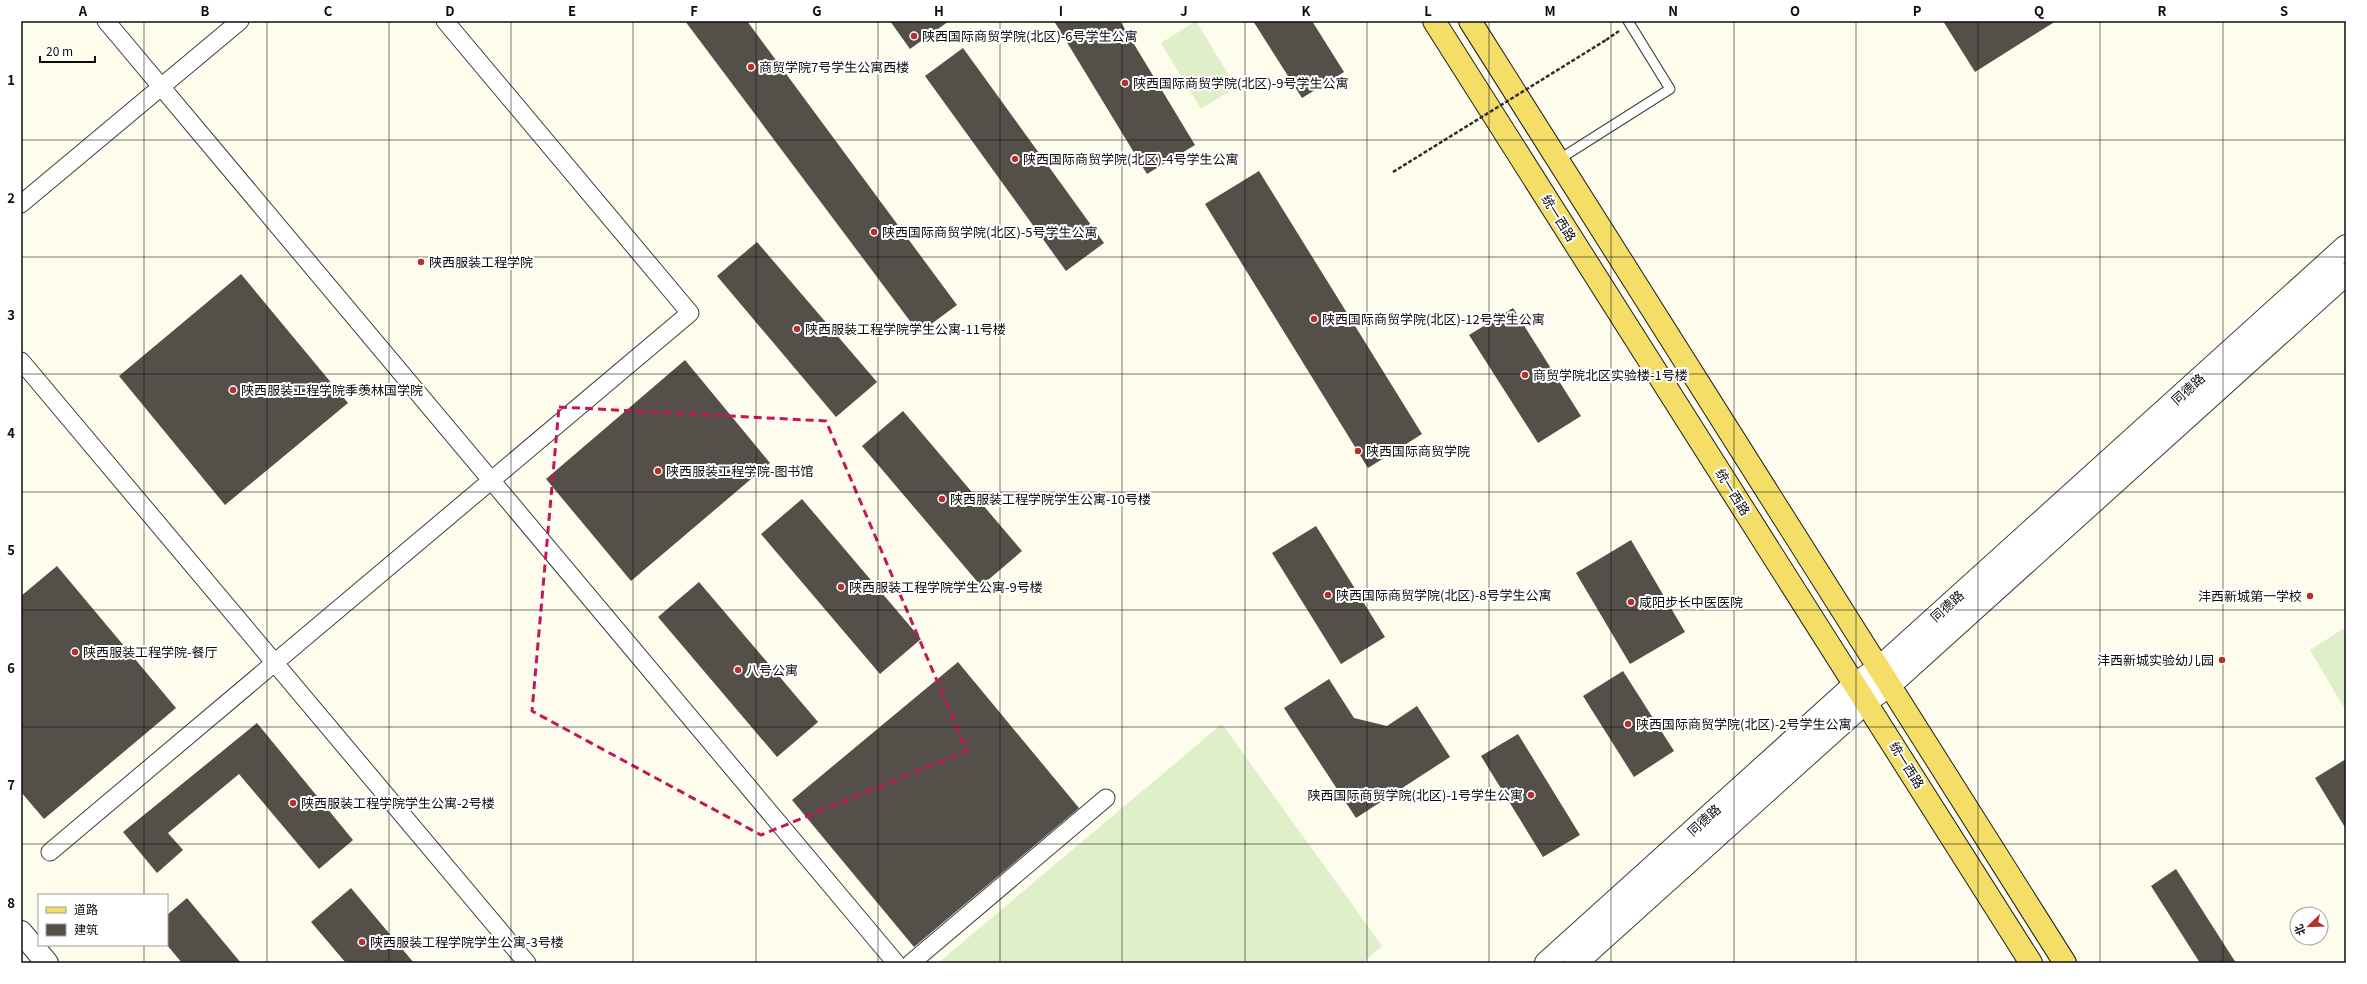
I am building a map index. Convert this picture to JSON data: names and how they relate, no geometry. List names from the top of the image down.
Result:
{
  "streets": {
    "main road": ["统一西路"],
    "street": ["同德路"]
  },
  "crossings": [
    ["统一西路", "同德路"]
  ],
  "places": [
    "陕西国际商贸学院(北区)-6号学生公寓",
    "商贸学院7号学生公寓西楼",
    "陕西国际商贸学院(北区)-9号学生公寓",
    "陕西国际商贸学院(北区)-4号学生公寓",
    "陕西国际商贸学院(北区)-5号学生公寓",
    "陕西服装工程学院",
    "陕西国际商贸学院(北区)-12号学生公寓",
    "陕西服装工程学院学生公寓-11号楼",
    "商贸学院北区实验楼-1号楼",
    "陕西服装工程学院季羡林国学院",
    "陕西国际商贸学院",
    "陕西服装工程学院-图书馆",
    "陕西服装工程学院学生公寓-10号楼",
    "陕西服装工程学院学生公寓-9号楼",
    "陕西国际商贸学院(北区)-8号学生公寓",
    "沣西新城第一学校",
    "咸阳步长中医医院",
    "陕西服装工程学院-餐厅",
    "沣西新城实验幼儿园",
    "八号公寓",
    "陕西国际商贸学院(北区)-2号学生公寓",
    "陕西国际商贸学院(北区)-1号学生公寓",
    "陕西服装工程学院学生公寓-2号楼",
    "陕西服装工程学院学生公寓-3号楼"
  ],
  "legend": ["道路", "建筑"],
  "scale_bar": "20 m",
  "north": "bottom left",
  "grid": {
    "columns": [
      "A",
      "B",
      "C",
      "D",
      "E",
      "F",
      "G",
      "H",
      "I",
      "J",
      "K",
      "L",
      "M",
      "N",
      "O",
      "P",
      "Q",
      "R",
      "S"
    ],
    "rows": [
      "1",
      "2",
      "3",
      "4",
      "5",
      "6",
      "7",
      "8"
    ]
  }
}
